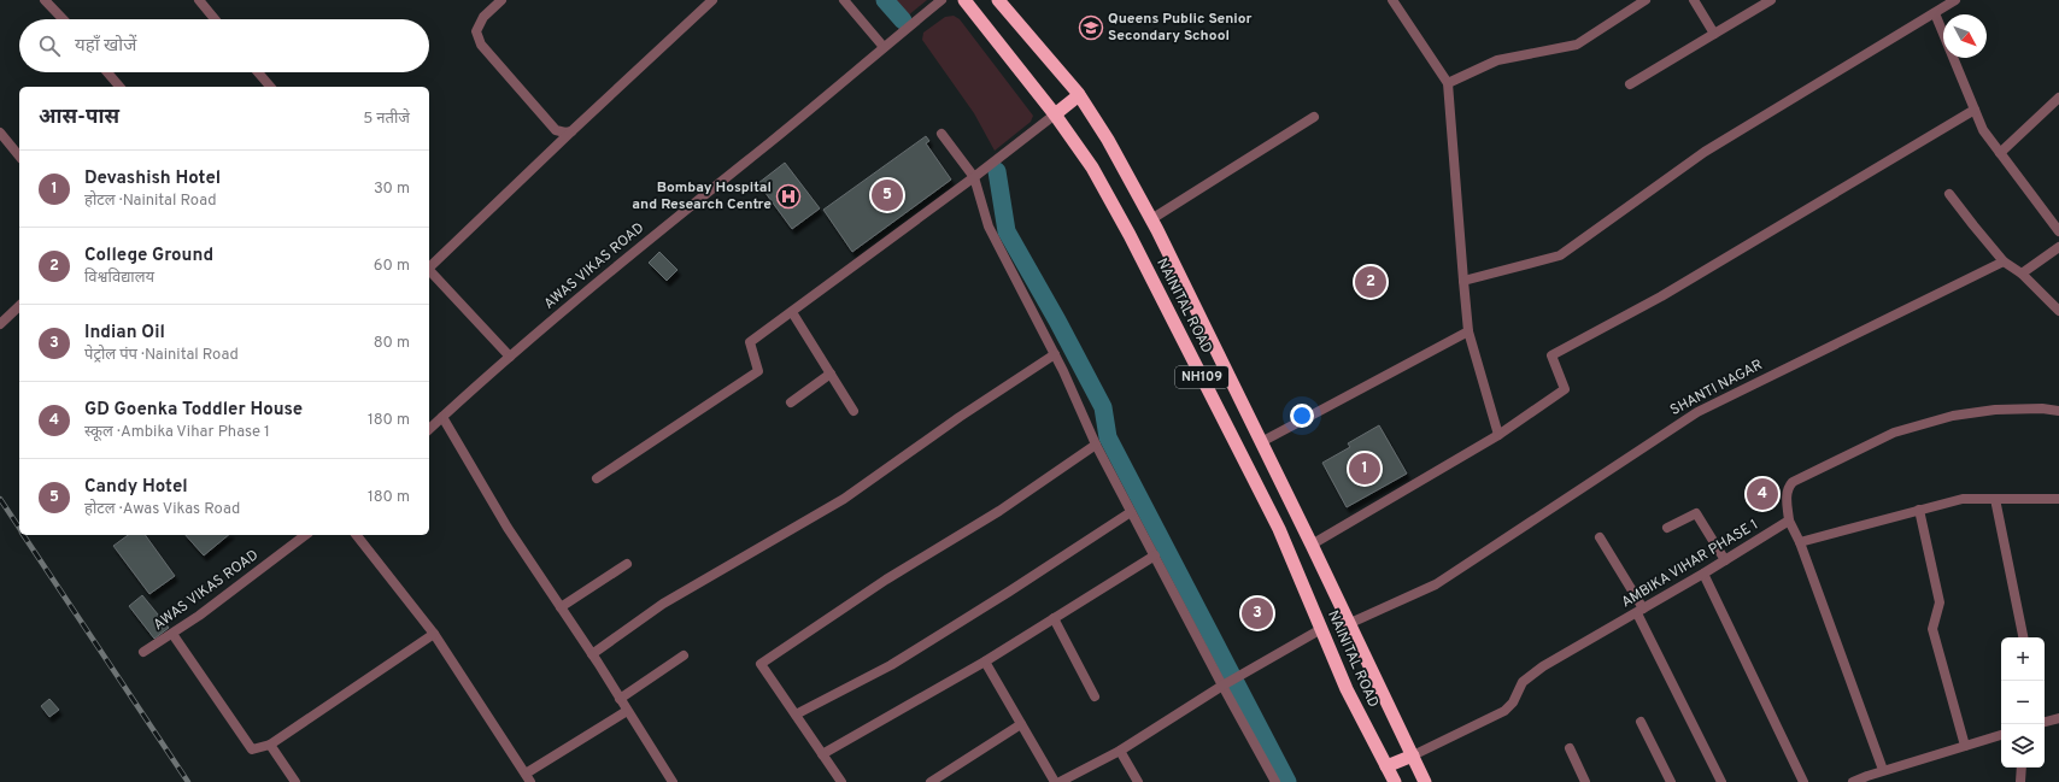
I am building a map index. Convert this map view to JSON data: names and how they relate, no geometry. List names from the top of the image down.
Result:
{
  "streets": {
    "highway": ["NAINITAL ROAD", "NH109"],
    "street": ["AWAS VIKAS ROAD", "SHANTI NAGAR", "AMBIKA VIHAR PHASE 1"]
  },
  "crossings": [
    ["NAINITAL ROAD", "SHANTI NAGAR"],
    ["NAINITAL ROAD", "AMBIKA VIHAR PHASE 1"]
  ],
  "places": {
    "school or university": ["Queens Public Senior Secondary School"],
    "hospital": ["Bombay Hospital and Research Centre"]
  },
  "north": "bottom right",
  "page": {
    "search": "यहाँ खोजें",
    "heading": ["आस-पास", "5 नतीजे"],
    "list": [
      {
        "mark": "1",
        "name": "Devashish Hotel",
        "note": "होटल · Nainital Road",
        "value": "30 m"
      },
      {
        "mark": "2",
        "name": "College Ground",
        "note": "विश्वविद्यालय",
        "value": "60 m"
      },
      {
        "mark": "3",
        "name": "Indian Oil",
        "note": "पेट्रोल पंप · Nainital Road",
        "value": "80 m"
      },
      {
        "mark": "4",
        "name": "GD Goenka Toddler House",
        "note": "स्कूल · Ambika Vihar Phase 1",
        "value": "180 m"
      },
      {
        "mark": "5",
        "name": "Candy Hotel",
        "note": "होटल · Awas Vikas Road",
        "value": "180 m"
      }
    ],
    "pins": [
      "5",
      "2",
      "1",
      "4",
      "3"
    ],
    "map_buttons": ["+", "−"]
  }
}
